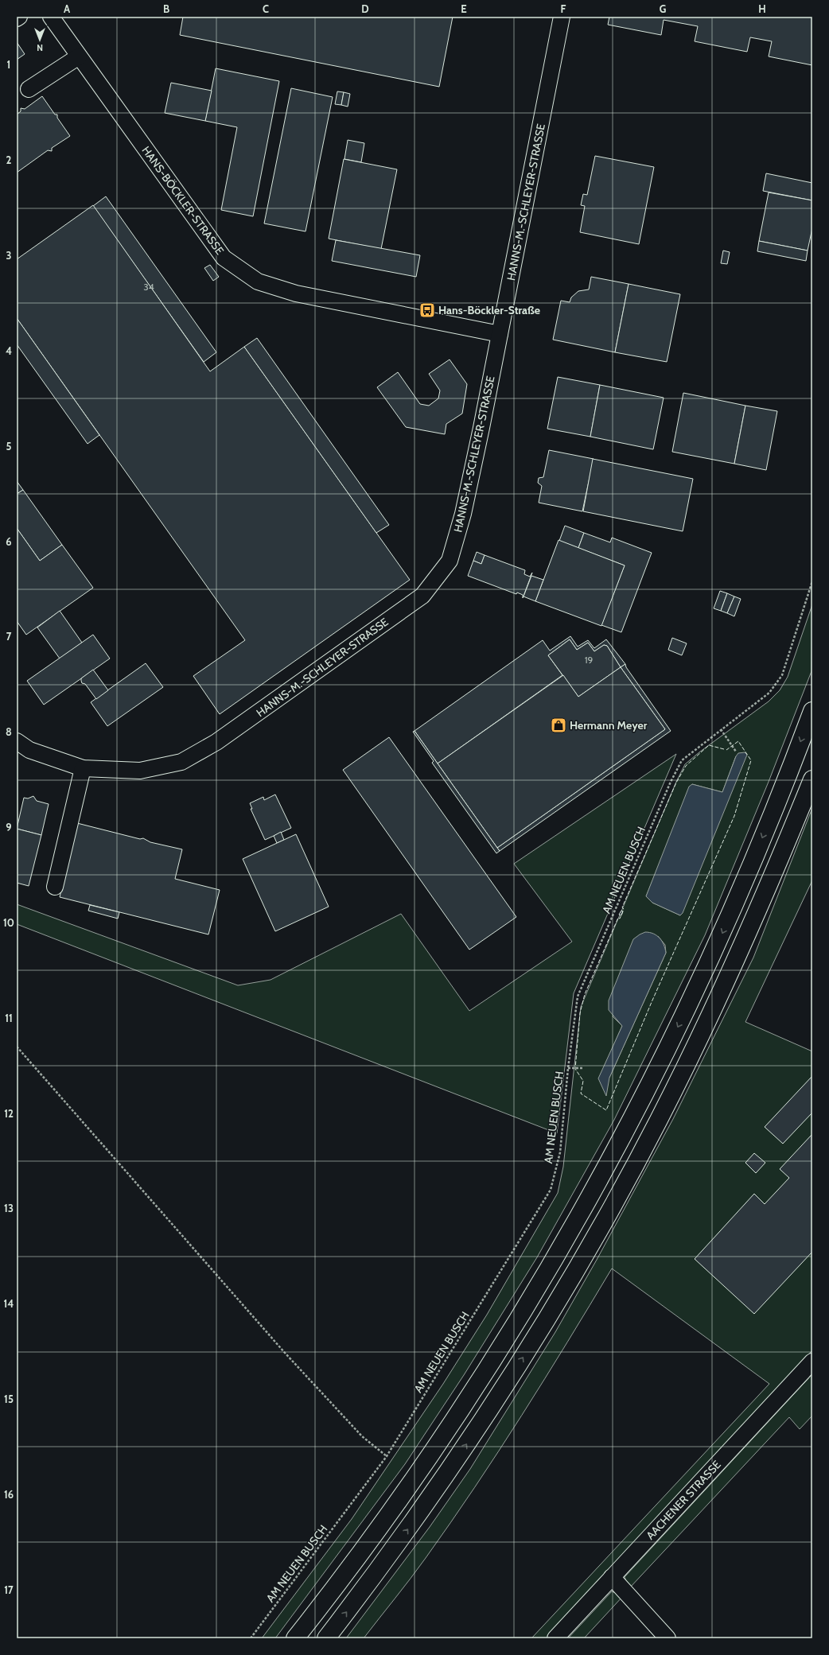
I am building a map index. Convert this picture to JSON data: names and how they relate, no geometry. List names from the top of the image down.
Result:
{
  "streets": {
    "street": ["HANS-BÖCKLER-STRASSE", "HANNS-M.-SCHLEYER-STRASSE", "AACHENER STRASSE"],
    "path": ["AM NEUEN BUSCH"]
  },
  "crossings": [
    ["HANS-BÖCKLER-STRASSE", "HANNS-M.-SCHLEYER-STRASSE"]
  ],
  "places": {
    "bus stop": ["Hans-Böckler-Straße"],
    "shop": ["Hermann Meyer"]
  },
  "house_numbers": ["34", "19"],
  "north": "bottom",
  "grid": {
    "columns": [
      "A",
      "B",
      "C",
      "D",
      "E",
      "F",
      "G",
      "H"
    ],
    "rows": [
      "1",
      "2",
      "3",
      "4",
      "5",
      "6",
      "7",
      "8",
      "9",
      "10",
      "11",
      "12",
      "13",
      "14",
      "15",
      "16",
      "17"
    ]
  }
}
